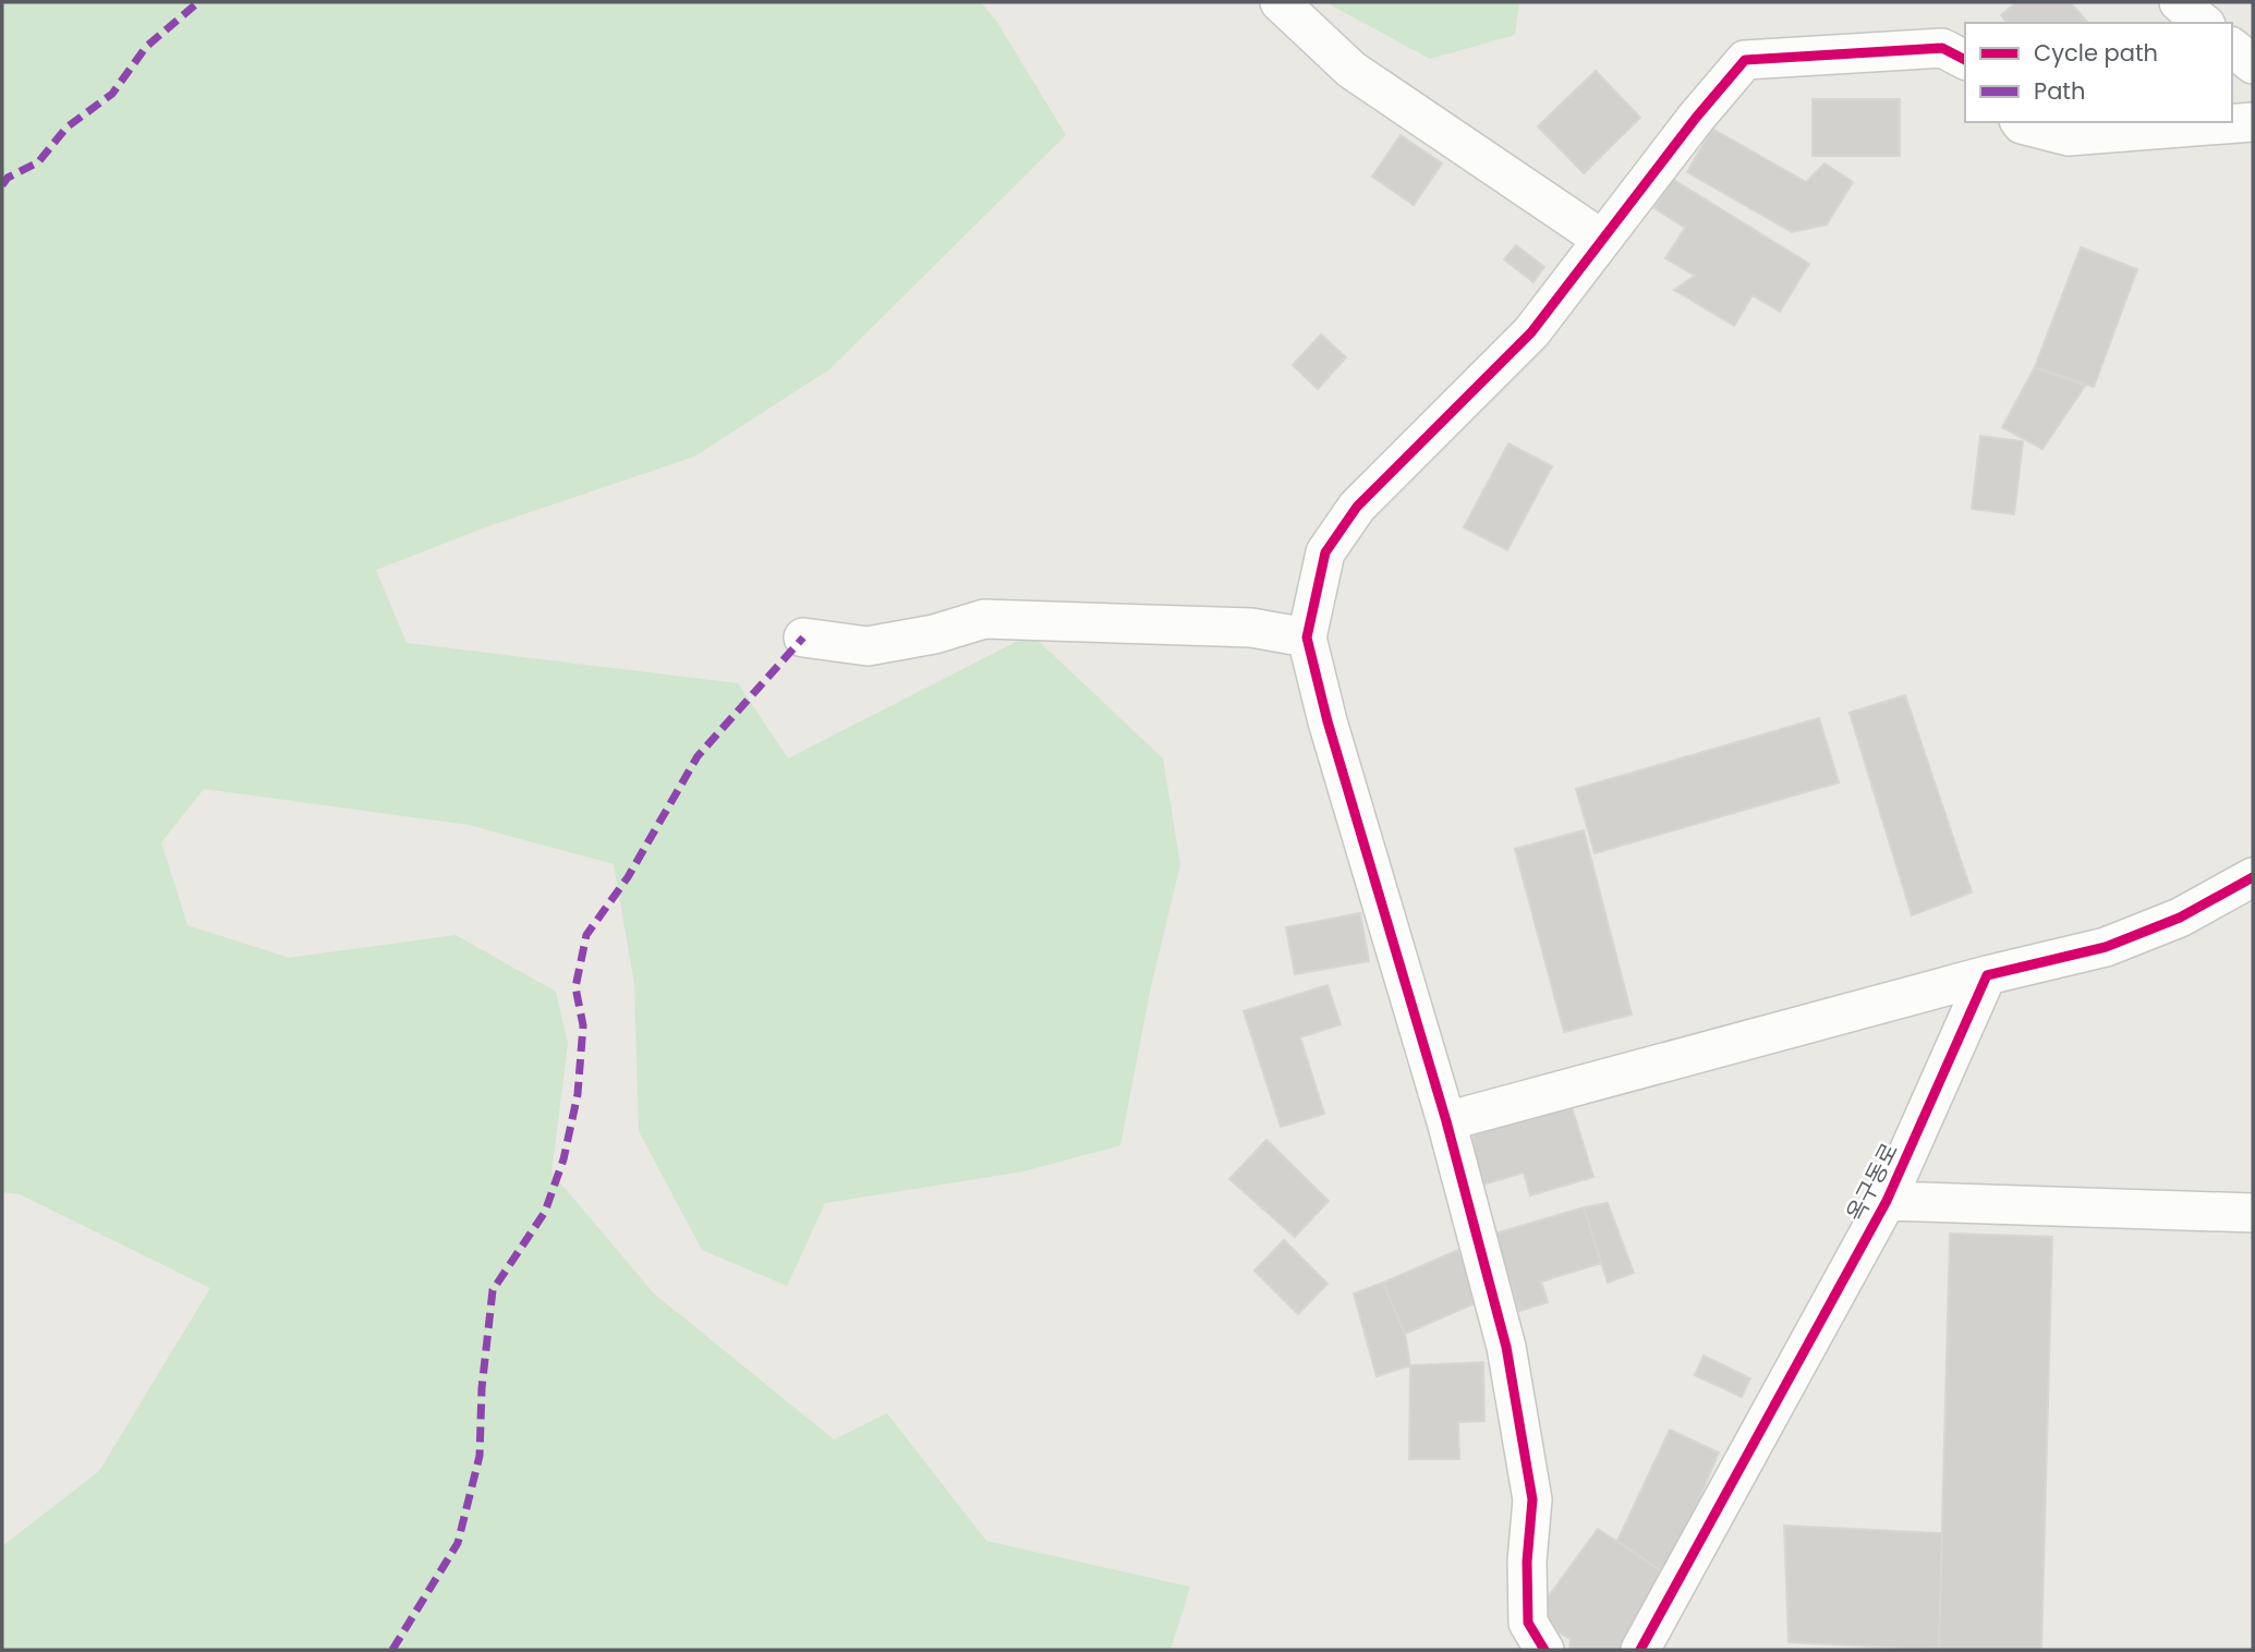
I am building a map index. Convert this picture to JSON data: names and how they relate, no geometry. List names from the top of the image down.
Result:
{
  "streets": {
    "street": ["옥구동로"]
  },
  "legend": ["Cycle path", "Path"]
}
